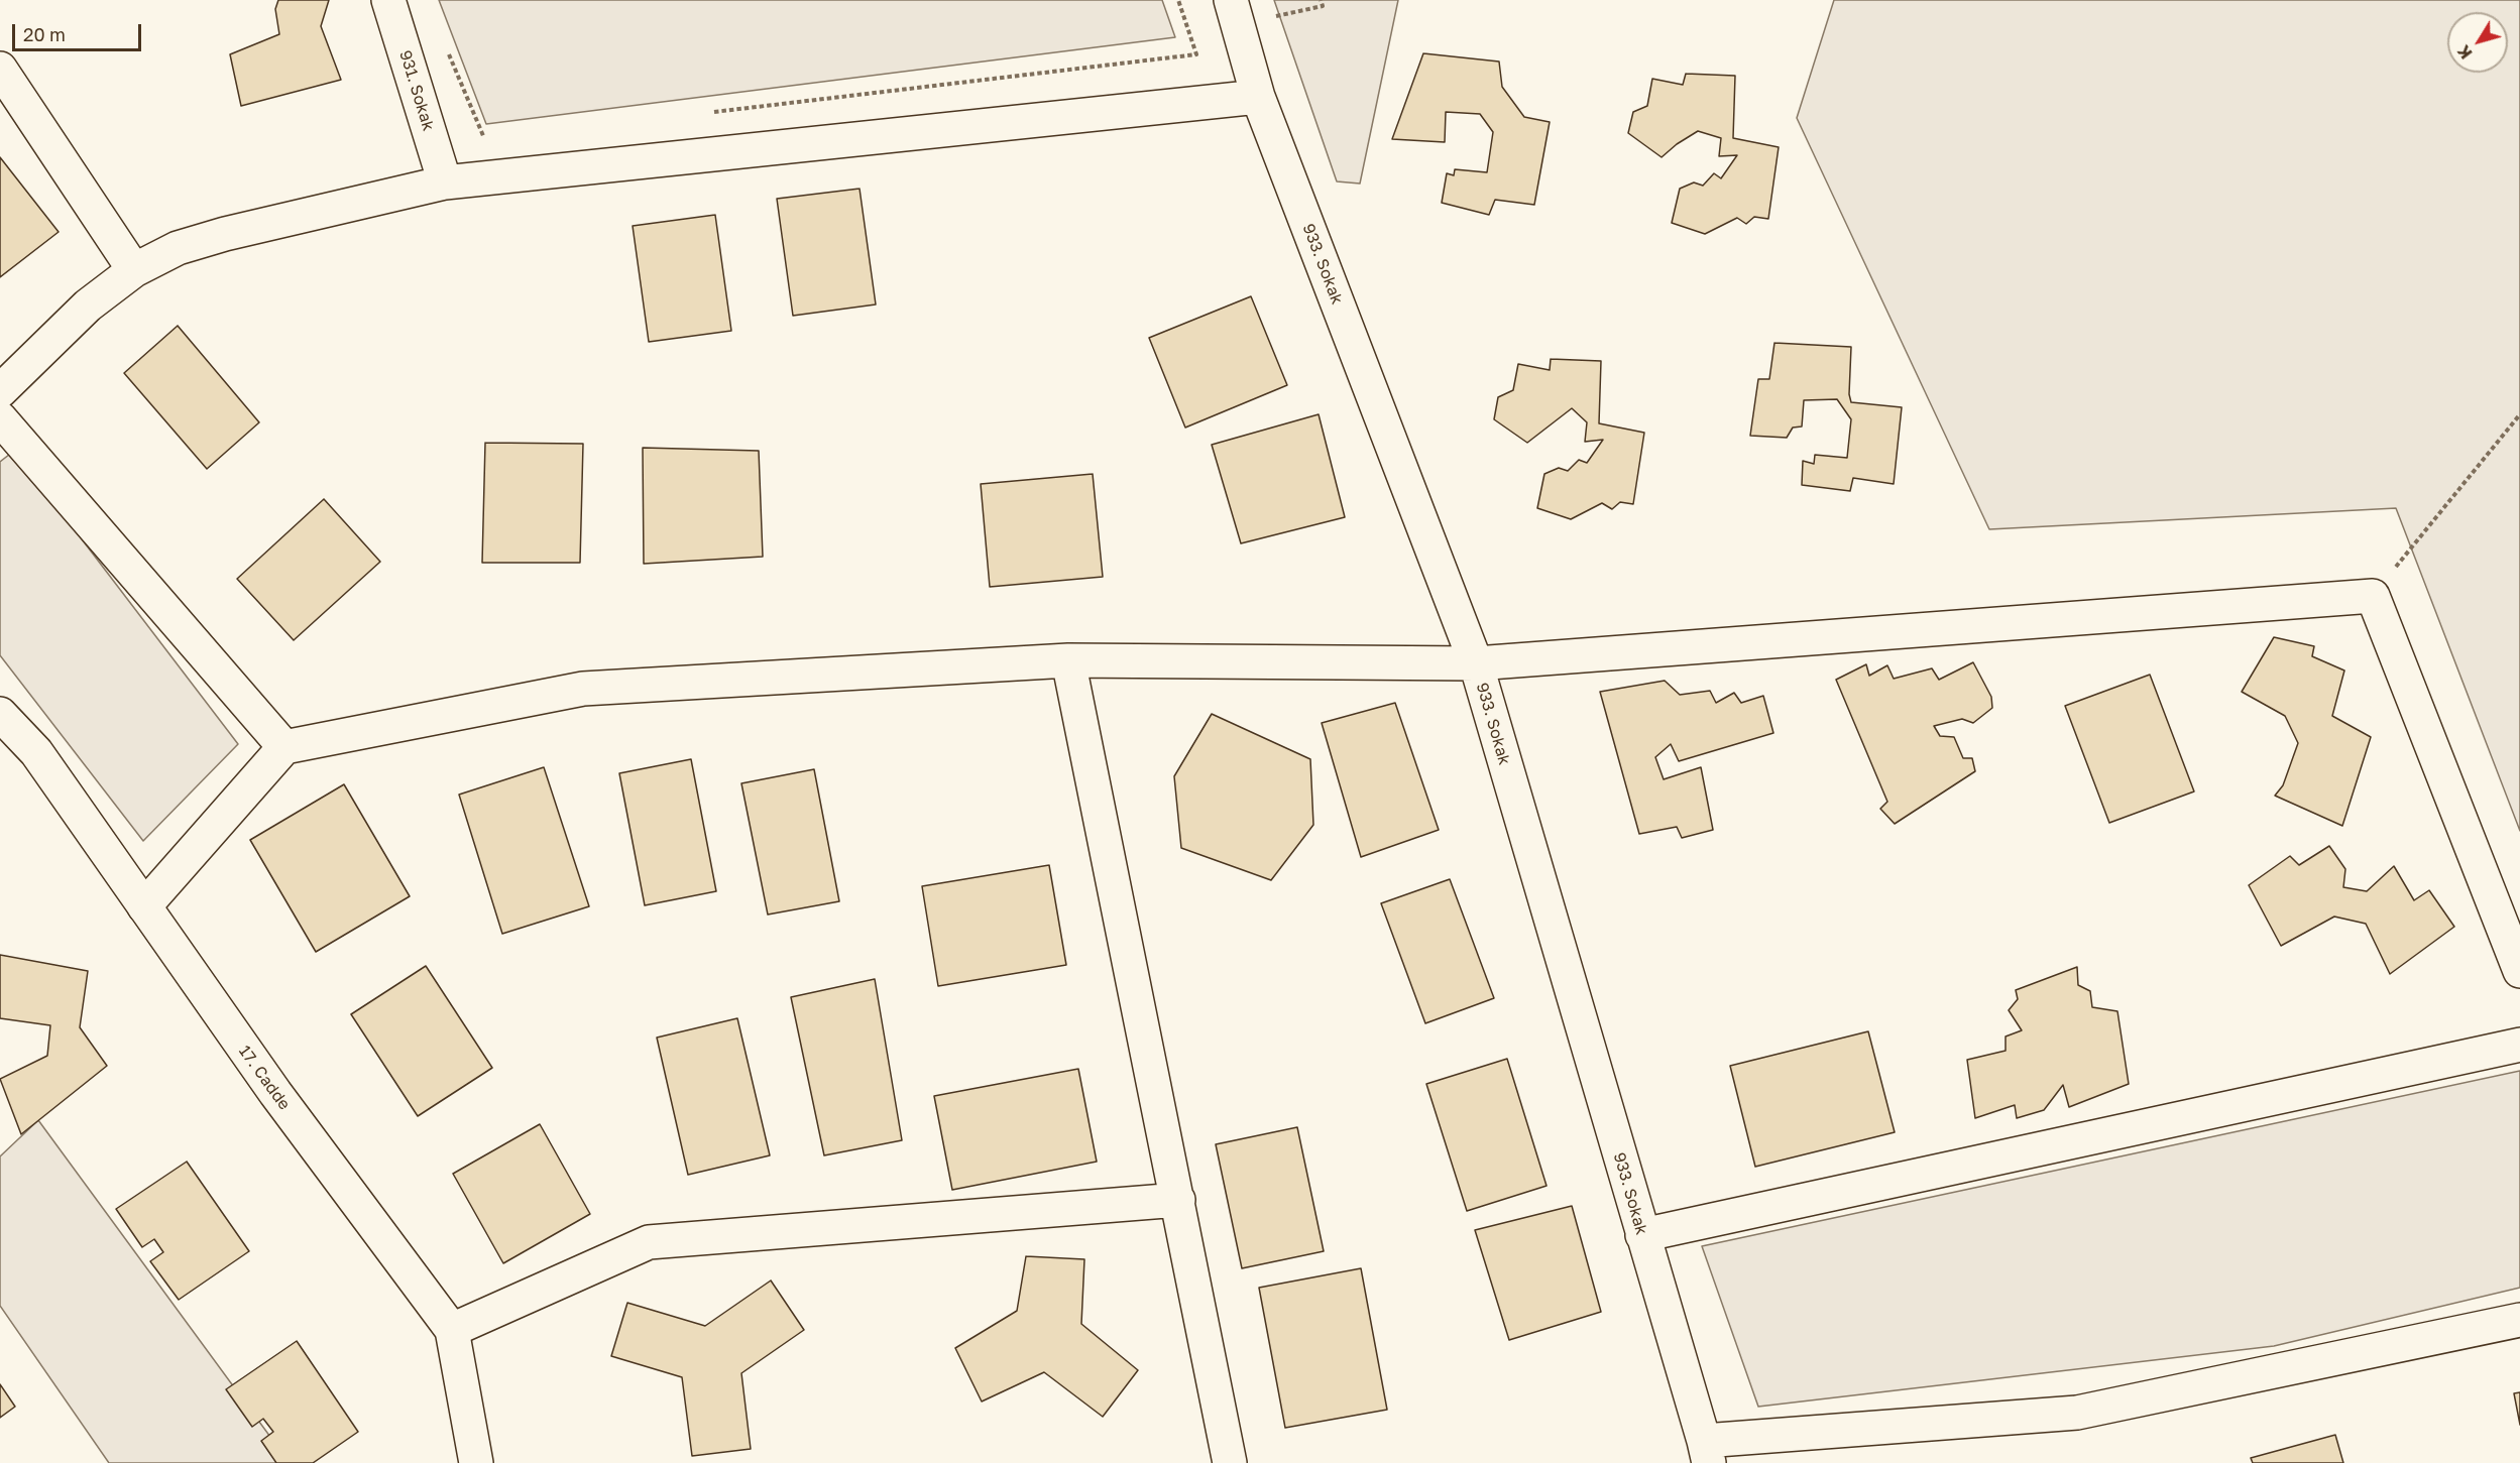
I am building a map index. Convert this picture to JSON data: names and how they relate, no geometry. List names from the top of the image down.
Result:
{
  "streets": {
    "street": ["931. Sokak", "933. Sokak", "17. Cadde"]
  },
  "scale_bar": "20 m",
  "north": "bottom left"
}
